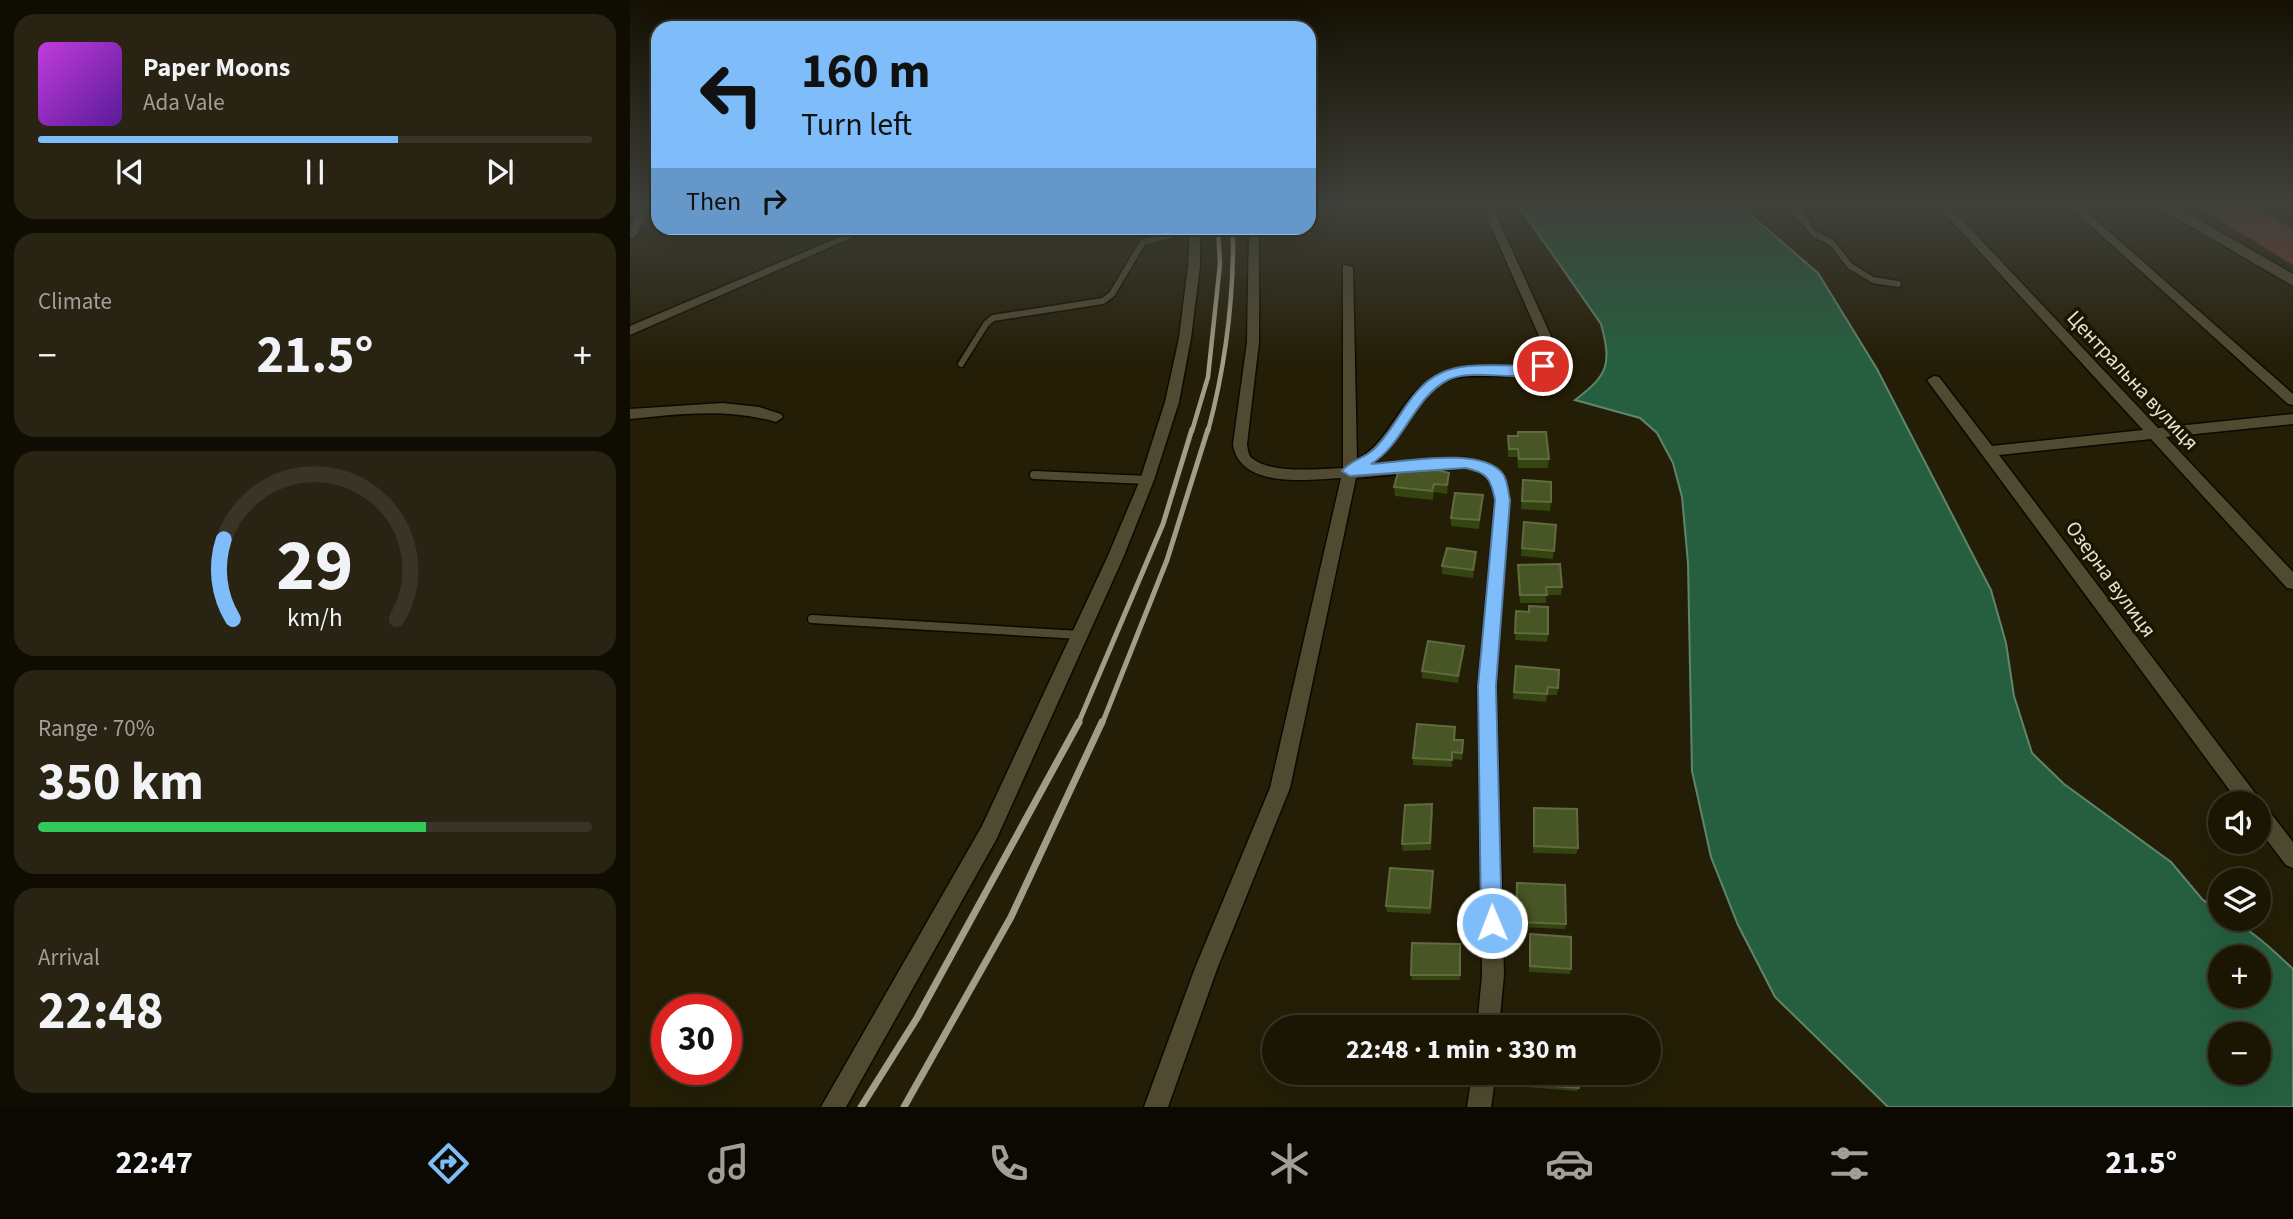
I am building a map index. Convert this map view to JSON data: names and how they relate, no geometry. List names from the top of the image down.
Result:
{
  "streets": {
    "street": ["Центральна вулиця", "Озерна вулиця"]
  },
  "page": {
    "turn": ["160 m", "Turn left"],
    "song": ["Paper Moons", "Ada Vale"],
    "then": "Then",
    "tile": [
      "Climate",
      ["Range · 70%", "350 km"],
      ["Arrival", "22:48"]
    ],
    "heat": ["−", "21.5°", "+"],
    "map_buttons": ["+", "−"],
    "limit": "30",
    "trip": "22:48 · 1 min · 330 m",
    "tabs": ["22:47", "21.5°"],
    "gauge": ["29", "km/h"]
  }
}
